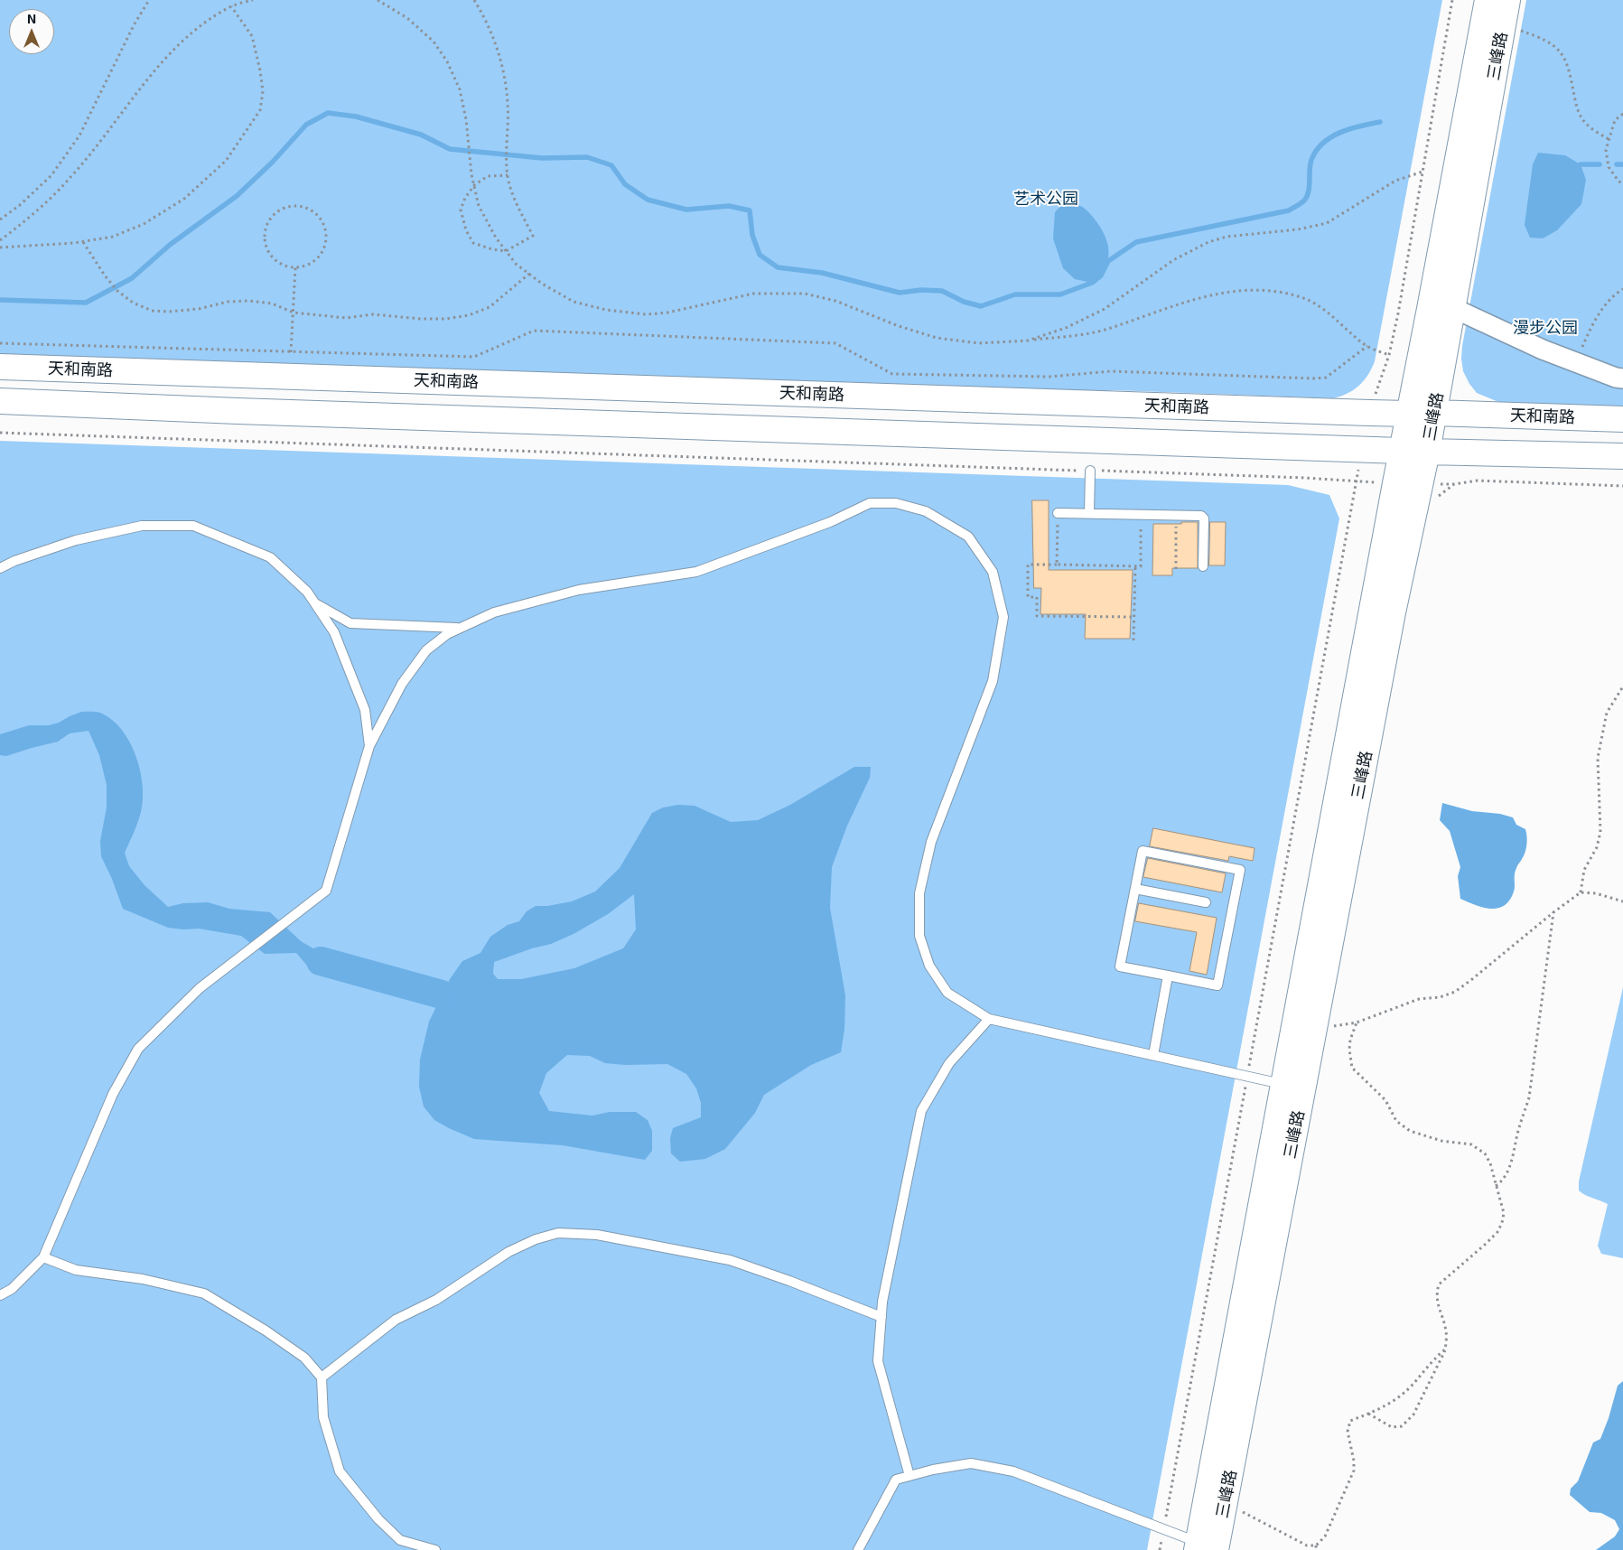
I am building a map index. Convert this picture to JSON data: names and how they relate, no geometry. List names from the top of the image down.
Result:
{
  "streets": {
    "street": ["三峰路", "天和南路"]
  },
  "crossings": [
    ["三峰路", "天和南路"]
  ],
  "parks": ["艺术公园", "漫步公园"],
  "north": "top"
}
